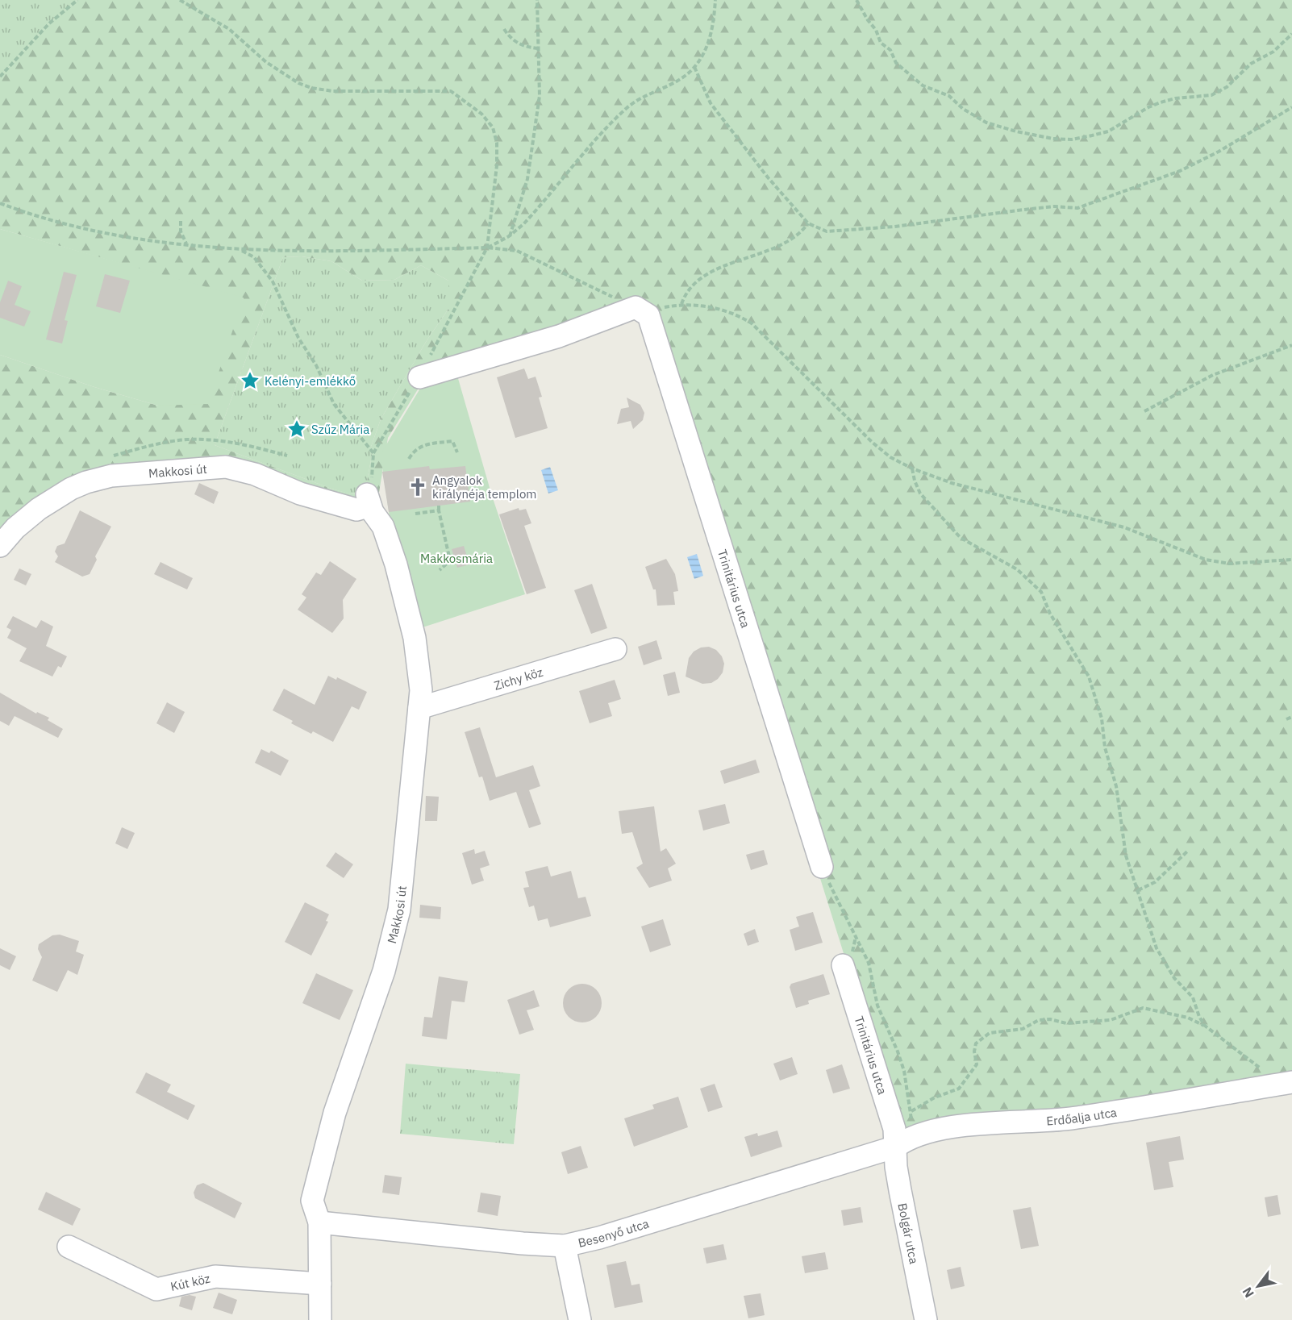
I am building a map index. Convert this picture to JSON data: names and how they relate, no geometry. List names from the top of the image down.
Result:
{
  "streets": {
    "street": [
      "Makkosi út",
      "Trinitárius utca",
      "Zichy köz",
      "Erdőalja utca",
      "Besenyő utca",
      "Bolgár utca",
      "Kút köz"
    ]
  },
  "crossings": [
    ["Makkosi út", "Zichy köz"],
    ["Makkosi út", "Besenyő utca"],
    ["Makkosi út", "Kút köz"],
    ["Trinitárius utca", "Erdőalja utca"],
    ["Trinitárius utca", "Besenyő utca"],
    ["Trinitárius utca", "Bolgár utca"],
    ["Erdőalja utca", "Besenyő utca"],
    ["Erdőalja utca", "Bolgár utca"],
    ["Besenyő utca", "Bolgár utca"]
  ],
  "parks": ["Makkosmária"],
  "places": {
    "place": ["Kelényi-emlékkő", "Szűz Mária"],
    "church": ["Angyalok királynéja templom"]
  },
  "north": "bottom left"
}
